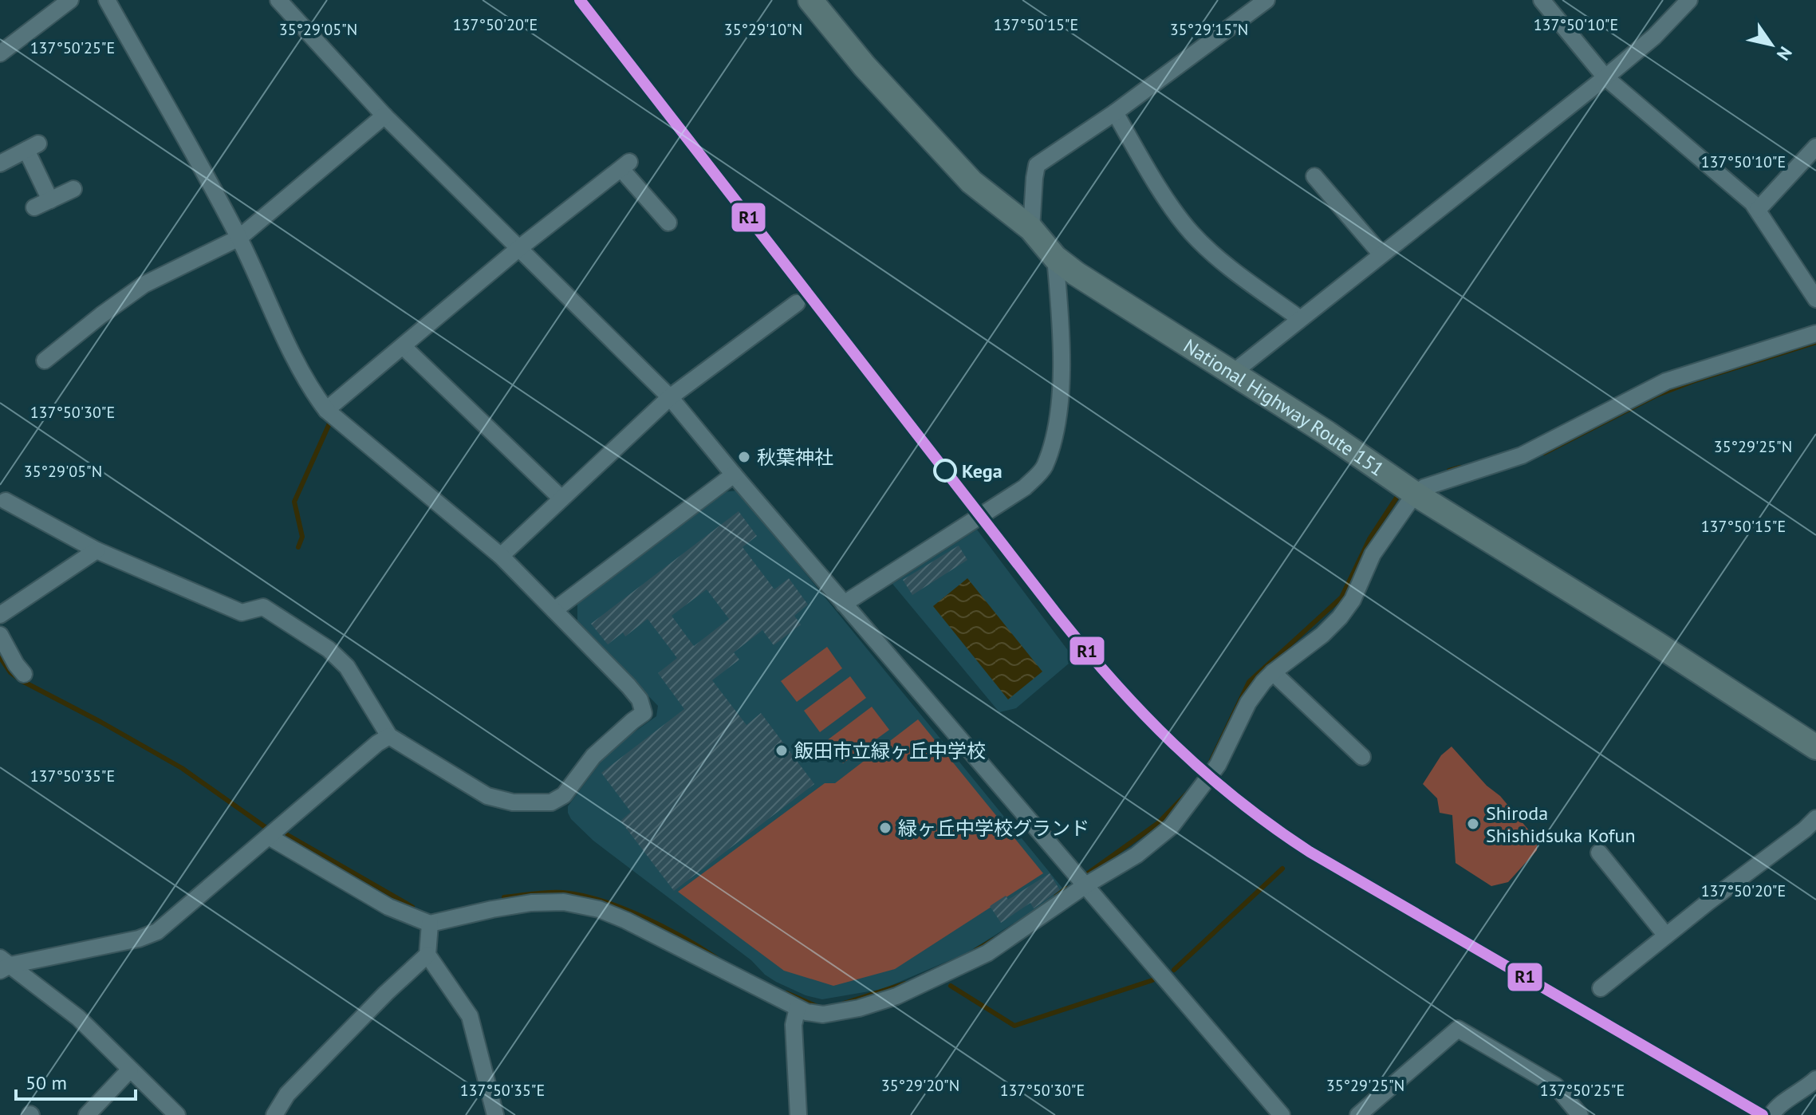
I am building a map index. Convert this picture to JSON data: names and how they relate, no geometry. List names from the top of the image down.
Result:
{
  "streets": {
    "highway": ["National Highway Route 151"]
  },
  "places": [
    "秋葉神社",
    "Kega",
    "飯田市立緑ヶ丘中学校",
    "Shiroda Shishidsuka Kofun",
    "緑ヶ丘中学校グランド"
  ],
  "lines": ["transit line R1"],
  "scale_bar": "50 m",
  "north": "bottom right",
  "coordinates": [
    "137°50'15\"E",
    "137°50'10\"E",
    "137°50'20\"E",
    "35°29'05\"N",
    "35°29'10\"N",
    "35°29'15\"N",
    "137°50'25\"E",
    "137°50'30\"E",
    "35°29'25\"N",
    "137°50'35\"E",
    "35°29'20\"N"
  ]
}
